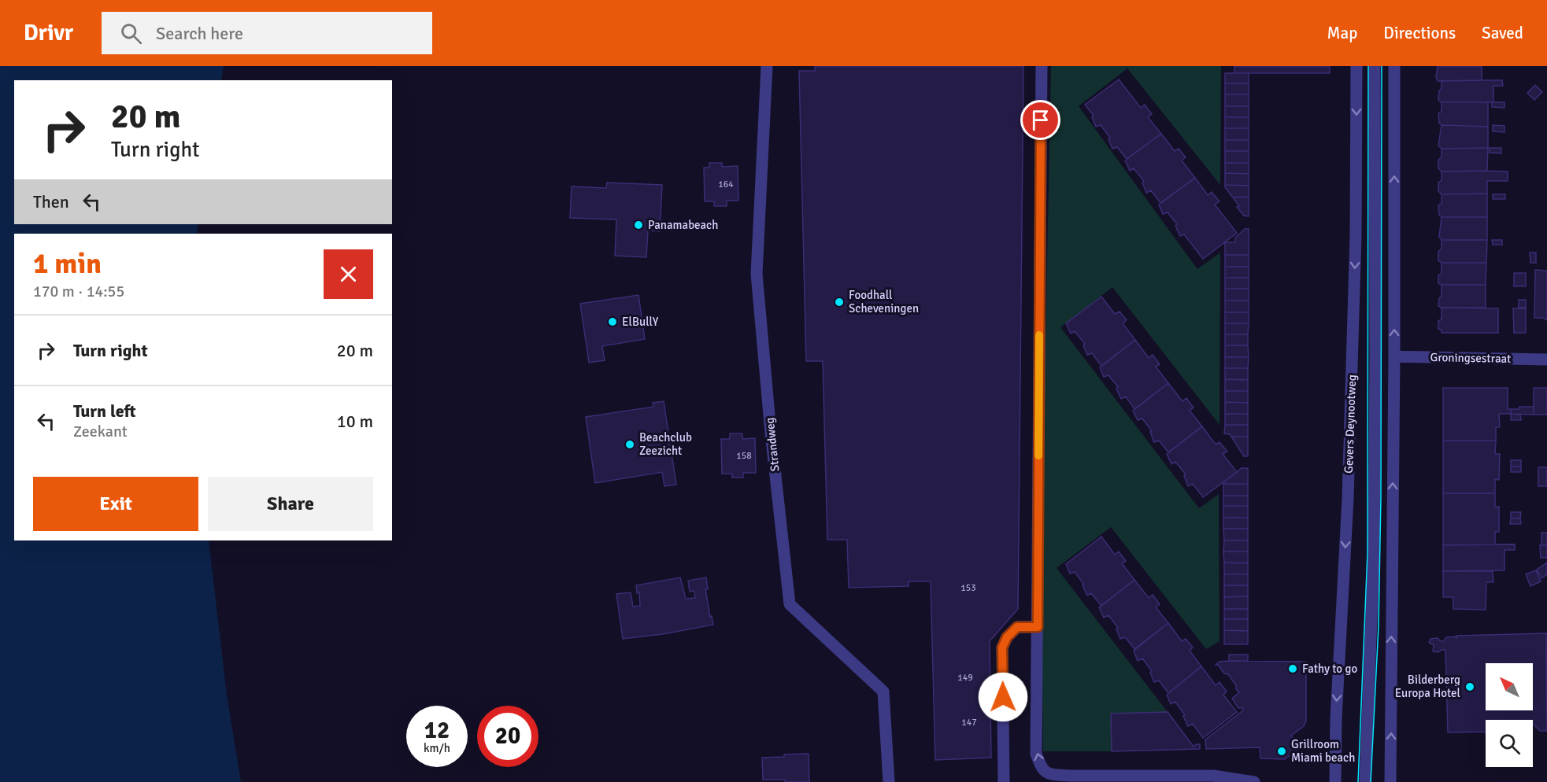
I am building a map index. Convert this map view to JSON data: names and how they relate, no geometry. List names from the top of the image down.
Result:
{
  "streets": {
    "street": ["Groningsestraat", "Gevers Deynootweg", "Strandweg"]
  },
  "places": [
    "Panamabeach",
    "Foodhall Scheveningen",
    "ElBullY",
    "Beachclub Zeezicht",
    "Fathy to go",
    "Bilderberg Europa Hotel",
    "Grillroom Miami beach"
  ],
  "house_numbers": [
    "164",
    "158",
    "153",
    "149",
    "147"
  ],
  "north": "top left",
  "page": {
    "header": "Drivr",
    "search": "Search here",
    "nav": ["Map", "Directions", "Saved"],
    "turn": ["20 m", "Turn right"],
    "then": "Then",
    "heading": ["1 min", "170 m · 14:55"],
    "list": [
      {
        "name": "Turn right",
        "value": "20 m"
      },
      {
        "name": "Turn left",
        "note": "Zeekant",
        "value": "10 m"
      }
    ],
    "buttons": ["Exit", "Share"],
    "speed": "12 km/h",
    "limit": "20"
  }
}
